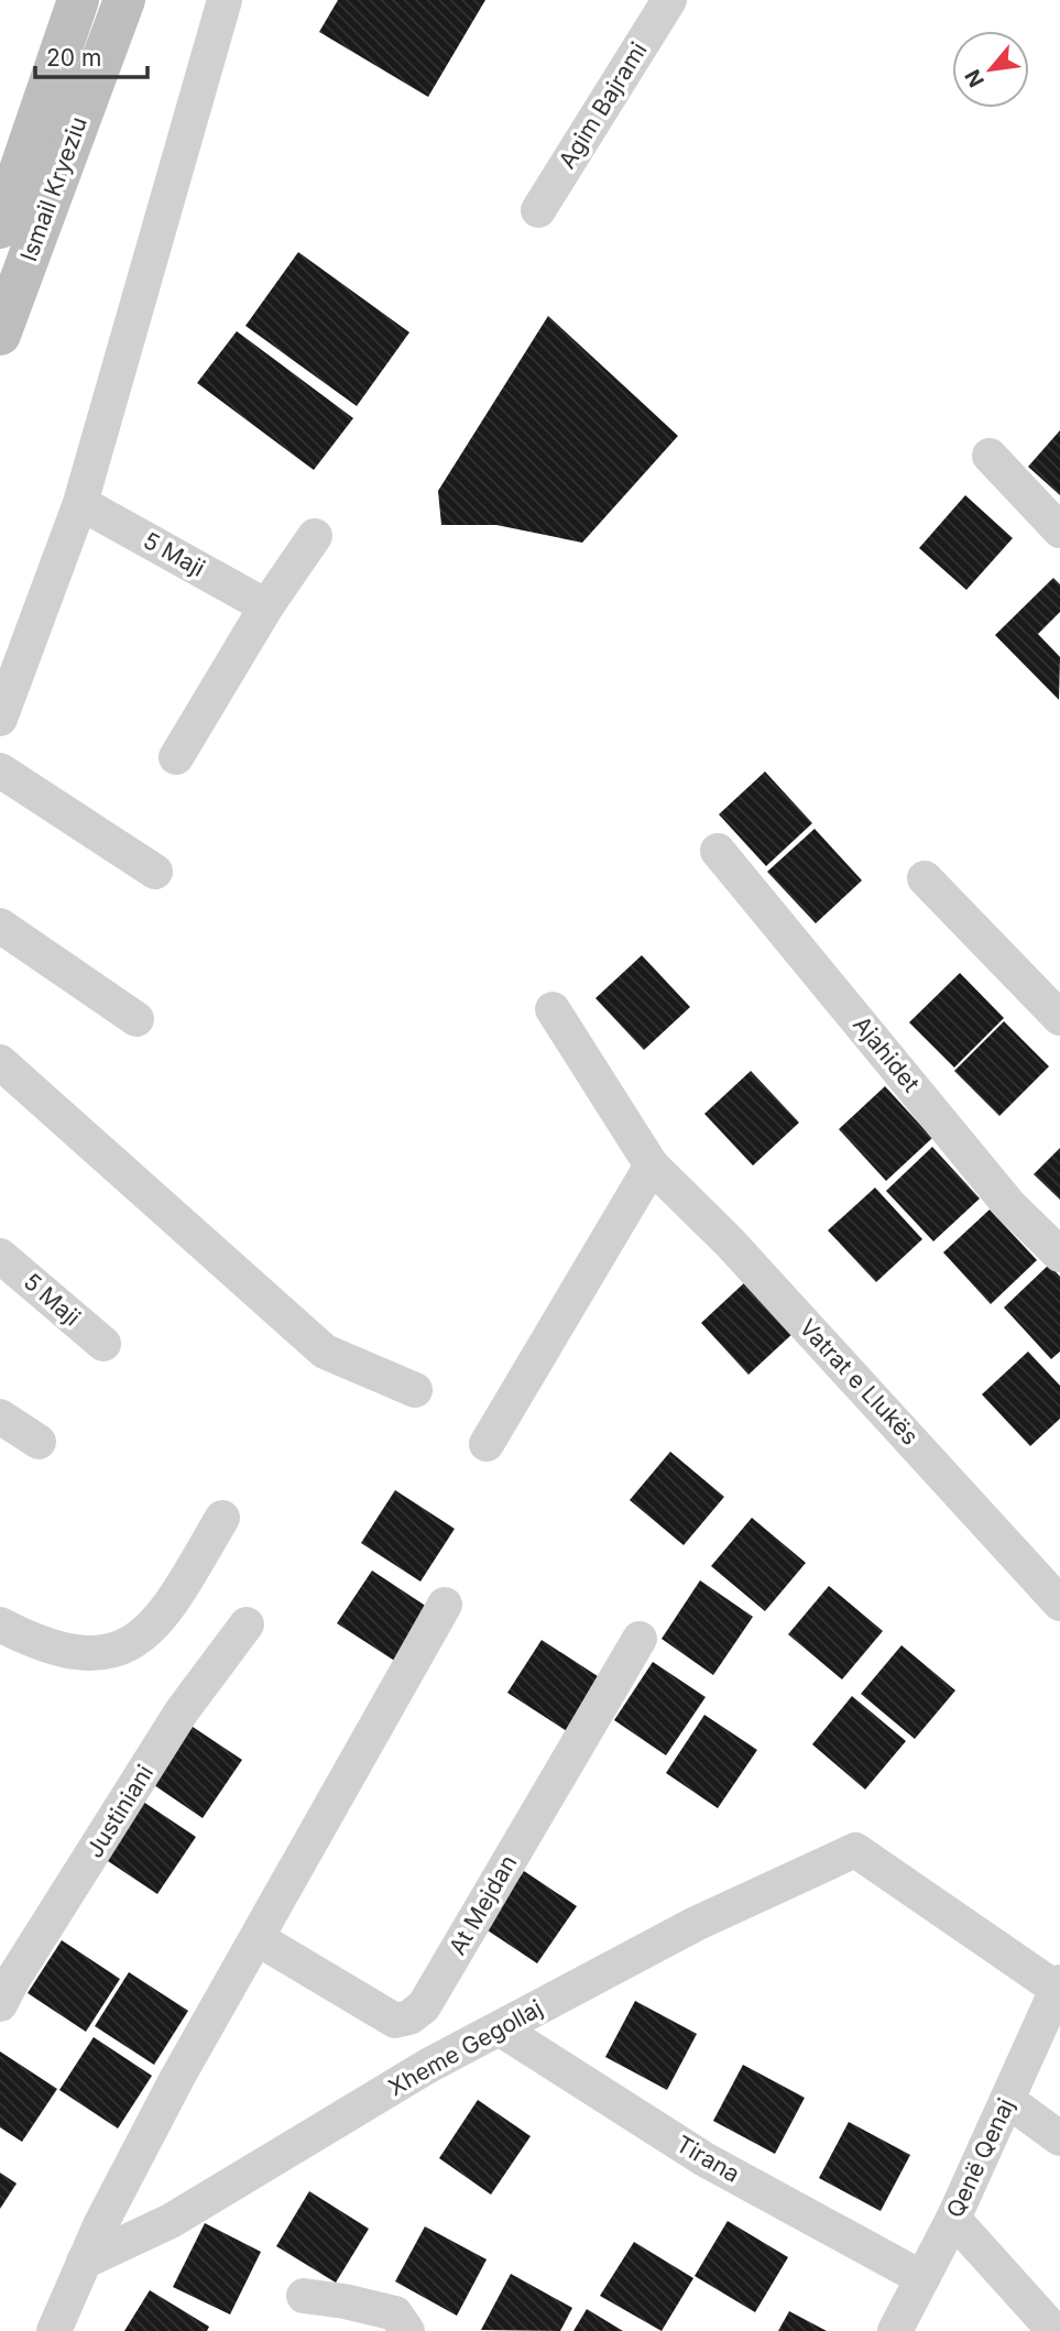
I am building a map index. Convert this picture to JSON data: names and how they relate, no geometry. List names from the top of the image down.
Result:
{
  "streets": {
    "main road": ["Ismail Kryeziu"],
    "street": [
      "Agim Bajrami",
      "5 Maji",
      "Ajahidet",
      "Vatrat e Llukës",
      "Justiniani",
      "At Mejdan",
      "Xheme Gegollaj",
      "Qenë Qenaj",
      "Tirana"
    ]
  },
  "crossings": [
    ["Xheme Gegollaj", "Qenë Qenaj"],
    ["Xheme Gegollaj", "Tirana"],
    ["Qenë Qenaj", "Tirana"]
  ],
  "scale_bar": "20 m",
  "north": "bottom left"
}
